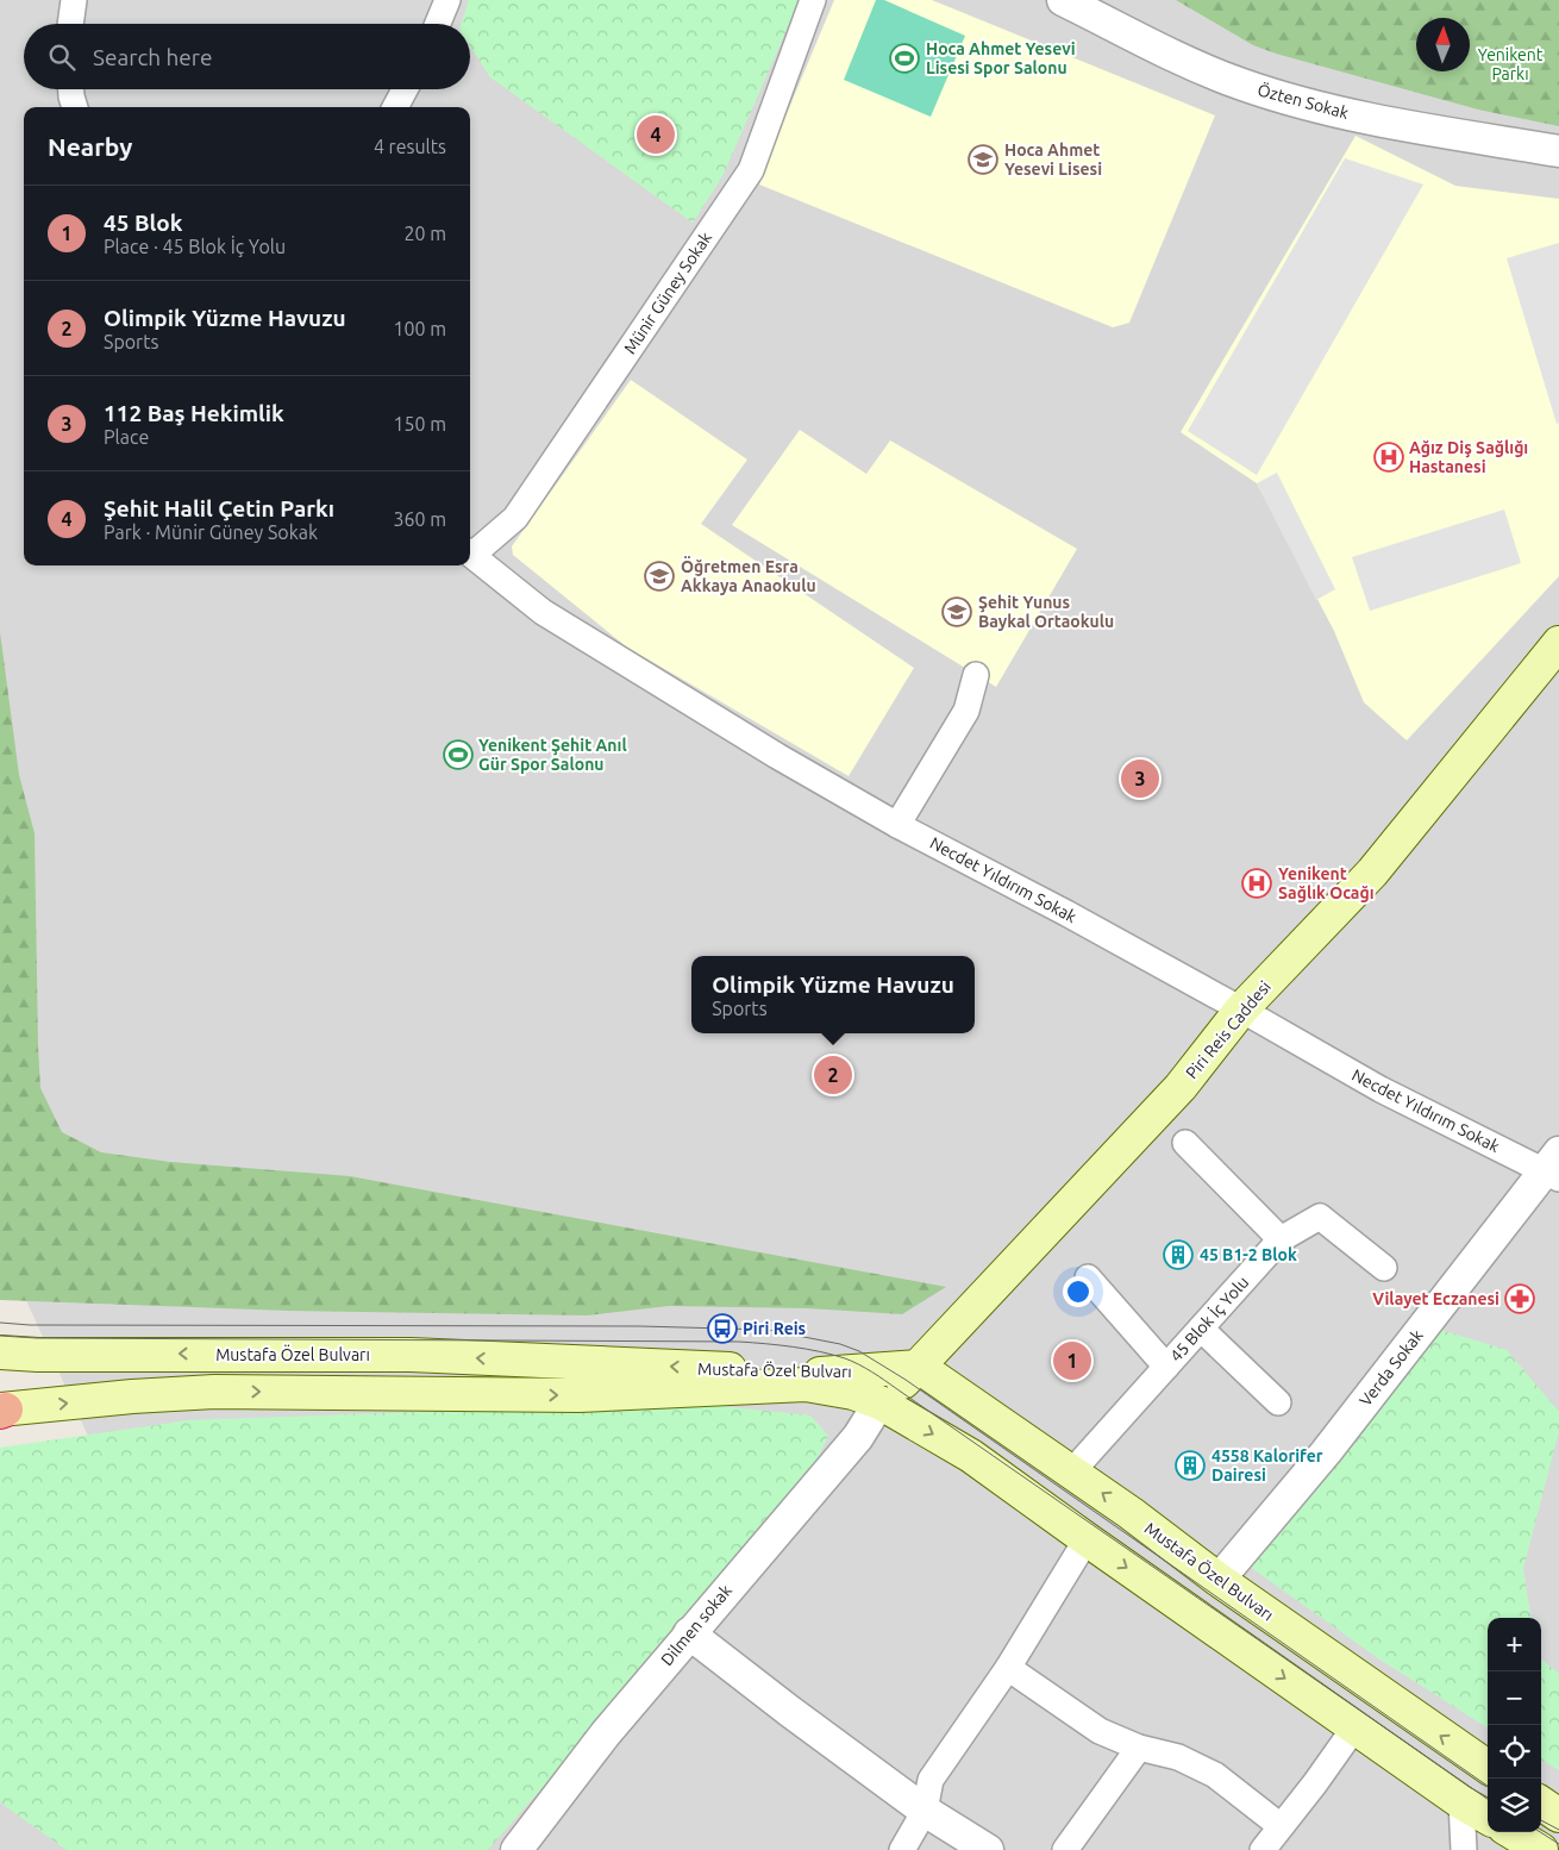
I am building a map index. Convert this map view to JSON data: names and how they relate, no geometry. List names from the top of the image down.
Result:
{
  "streets": {
    "main road": ["Piri Reis Caddesi", "Mustafa Özel Bulvarı"],
    "street": [
      "Özten Sokak",
      "Münir Güney Sokak",
      "Necdet Yıldırım Sokak",
      "45 Blok İç Yolu",
      "Verda Sokak",
      "Dilmen sokak"
    ]
  },
  "crossings": [
    ["Necdet Yıldırım Sokak", "Piri Reis Caddesi"],
    ["Necdet Yıldırım Sokak", "Verda Sokak"],
    ["Piri Reis Caddesi", "Mustafa Özel Bulvarı"],
    ["Piri Reis Caddesi", "Dilmen sokak"],
    ["45 Blok İç Yolu", "Mustafa Özel Bulvarı"],
    ["Mustafa Özel Bulvarı", "Verda Sokak"]
  ],
  "parks": ["Yenikent Parkı"],
  "places": {
    "sports": ["Hoca Ahmet Yesevi Lisesi Spor Salonu", "Yenikent Şehit Anıl Gür Spor Salonu"],
    "school or university": ["Hoca Ahmet Yesevi Lisesi", "Öğretmen Esra Akkaya Anaokulu", "Şehit Yunus Baykal Ortaokulu"],
    "hospital": ["Ağız Diş Sağlığı Hastanesi", "Yenikent Sağlık Ocağı"],
    "building": ["45 B1-2 Blok", "4558 Kalorifer Dairesi"],
    "pharmacy": ["Vilayet Eczanesi"],
    "bus stop": ["Piri Reis"]
  },
  "north": "top",
  "page": {
    "search": "Search here",
    "heading": ["Nearby", "4 results"],
    "pins": [
      "4",
      "3",
      "2",
      "1"
    ],
    "list": [
      {
        "mark": "1",
        "name": "45 Blok",
        "note": "Place · 45 Blok İç Yolu",
        "value": "20 m"
      },
      {
        "mark": "2",
        "name": "Olimpik Yüzme Havuzu",
        "note": "Sports",
        "value": "100 m"
      },
      {
        "mark": "3",
        "name": "112 Baş Hekimlik",
        "note": "Place",
        "value": "150 m"
      },
      {
        "mark": "4",
        "name": "Şehit Halil Çetin Parkı",
        "note": "Park · Münir Güney Sokak",
        "value": "360 m"
      }
    ],
    "popup": ["Olimpik Yüzme Havuzu", "Sports"],
    "map_buttons": ["+", "−"]
  }
}
